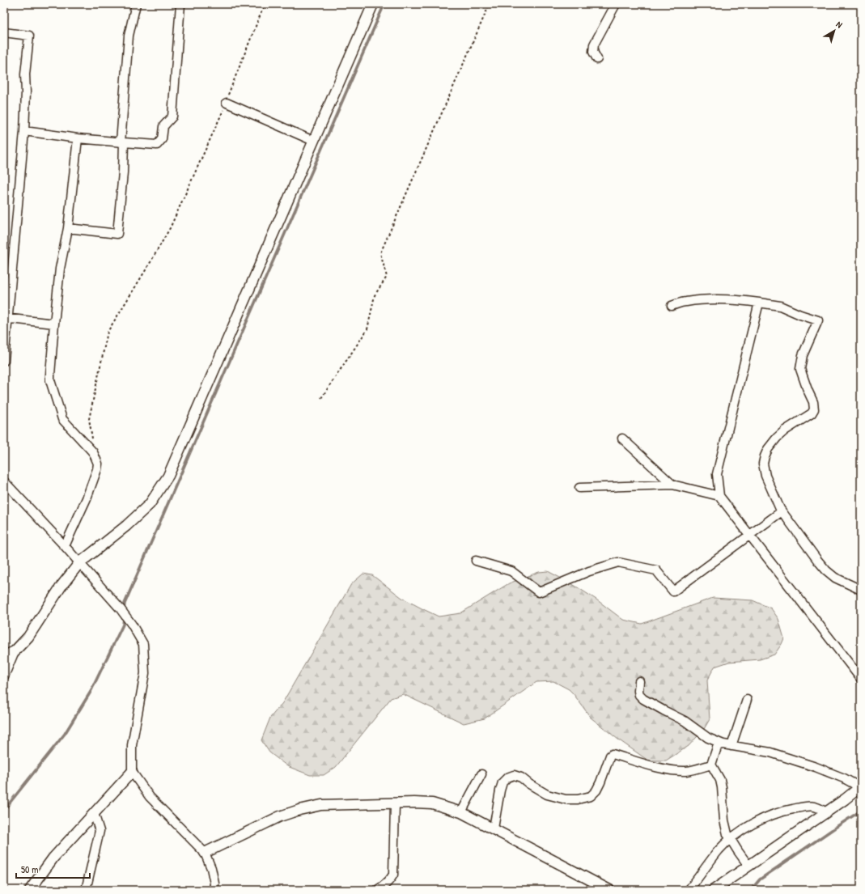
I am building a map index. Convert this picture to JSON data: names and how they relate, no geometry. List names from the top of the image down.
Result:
{
  "scale_bar": "50 m",
  "north": "top right"
}
